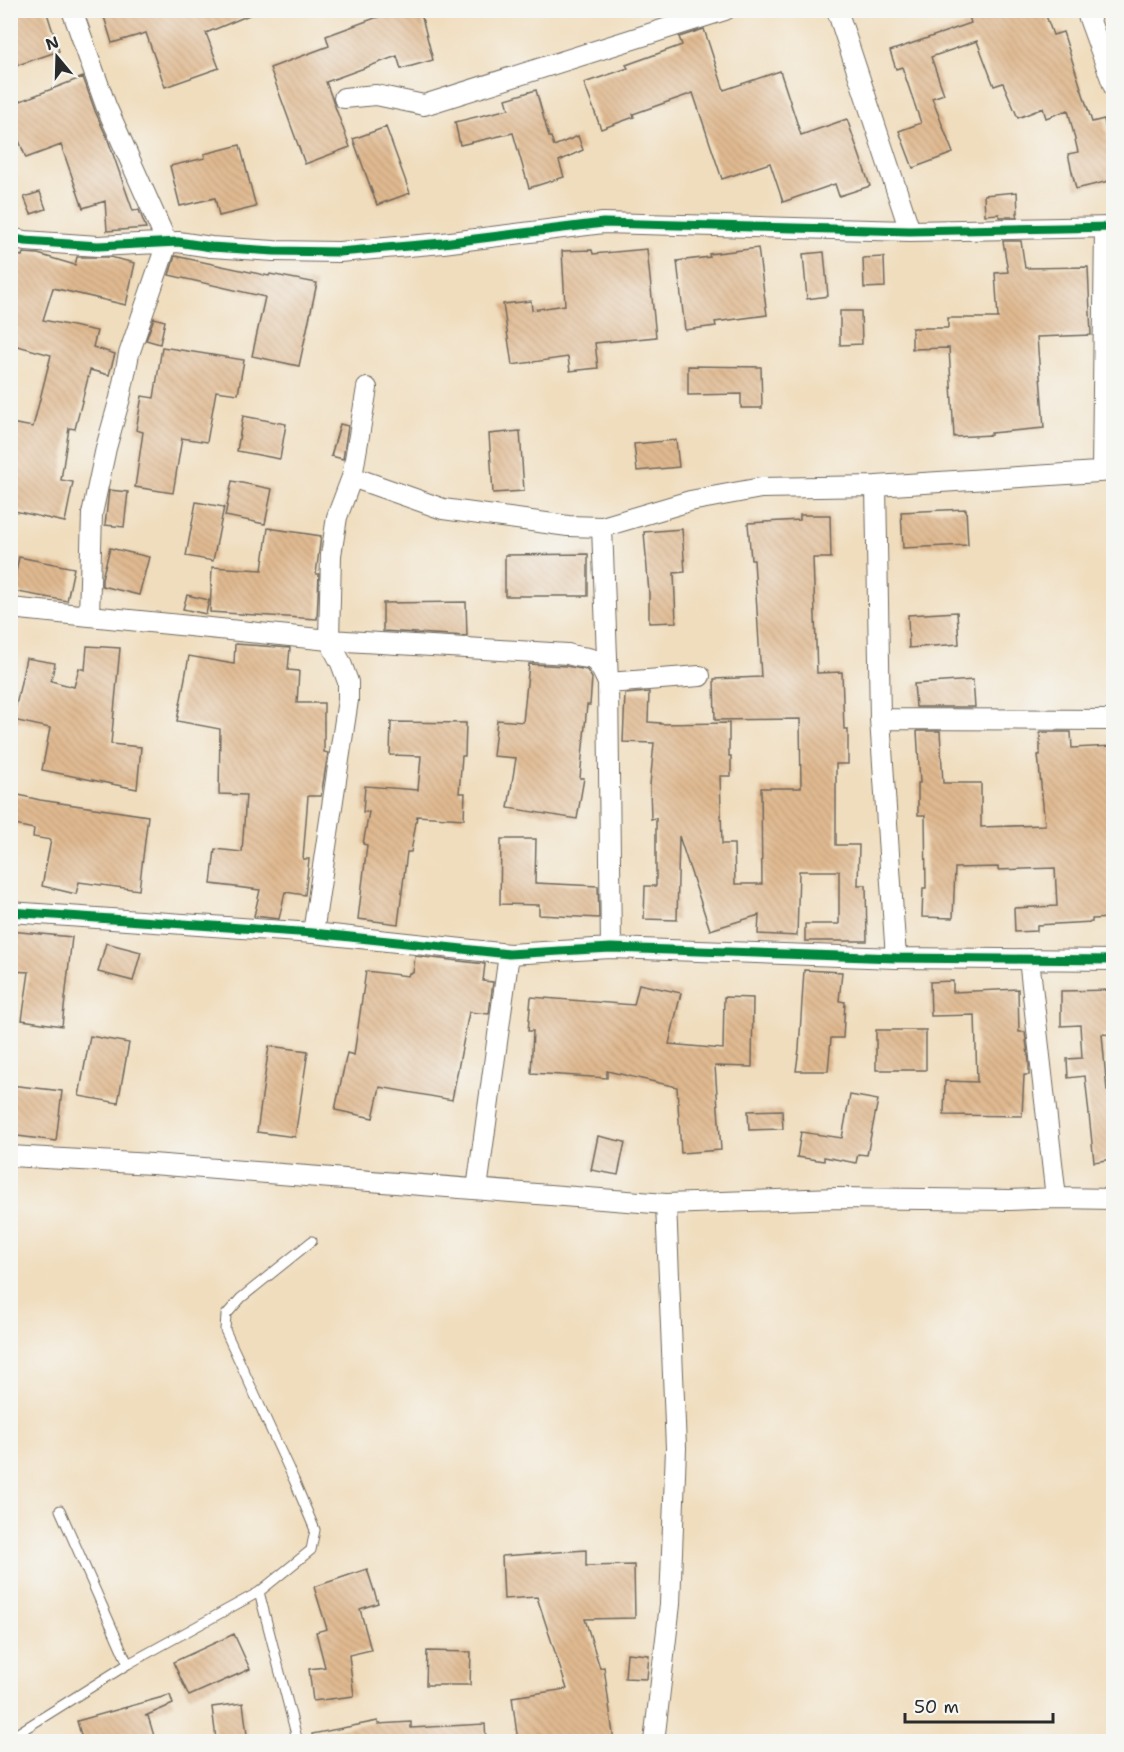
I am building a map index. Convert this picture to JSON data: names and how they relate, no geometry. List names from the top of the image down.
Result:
{
  "scale_bar": "50 m",
  "north": "top"
}
